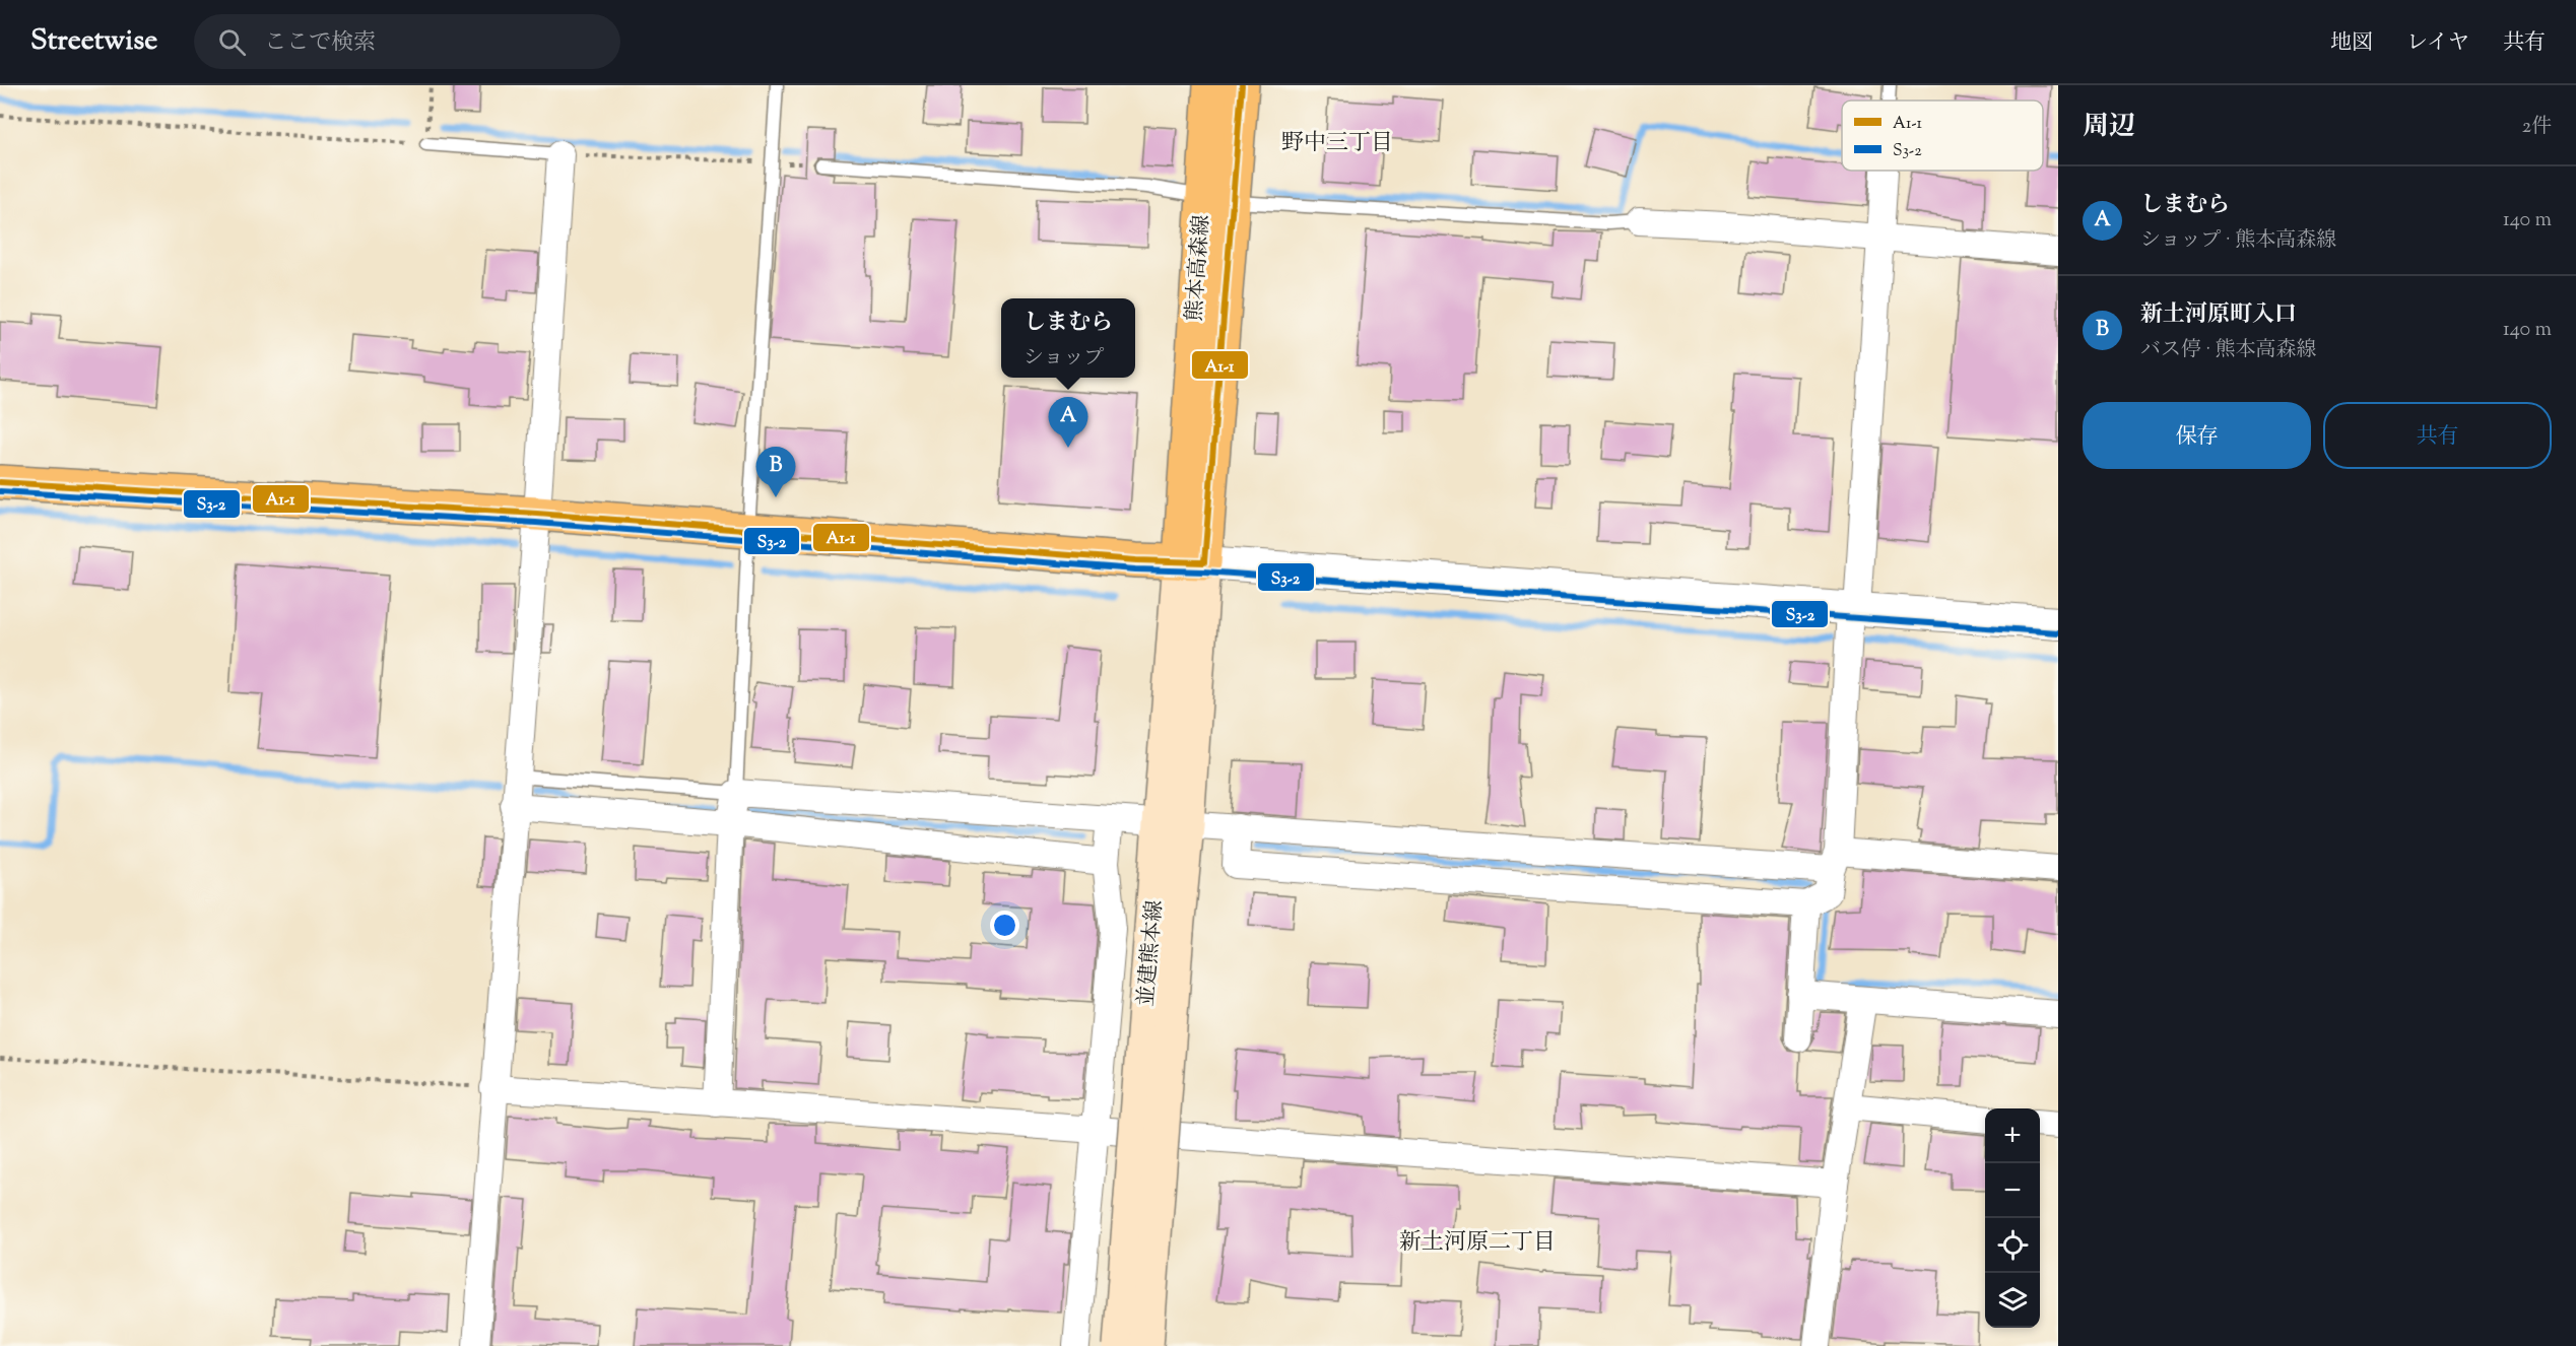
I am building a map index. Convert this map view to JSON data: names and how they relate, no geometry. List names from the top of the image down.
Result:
{
  "streets": {
    "main road": ["熊本高森線", "並建熊本線"]
  },
  "crossings": [
    ["熊本高森線", "並建熊本線"]
  ],
  "districts": ["野中三丁目", "新土河原二丁目"],
  "lines": ["transit line A1-1", "transit line S3-2"],
  "legend": ["A1-1", "S3-2"],
  "page": {
    "header": "Streetwise",
    "search": "ここで検索",
    "nav": ["地図", "レイヤ", "共有"],
    "heading": ["周辺", "2件"],
    "list": [
      {
        "mark": "A",
        "name": "しまむら",
        "note": "ショップ · 熊本高森線",
        "value": "140 m"
      },
      {
        "mark": "B",
        "name": "新土河原町入口",
        "note": "バス停 · 熊本高森線",
        "value": "140 m"
      }
    ],
    "popup": ["しまむら", "ショップ"],
    "buttons": ["保存", "共有"],
    "pins": ["A", "B"],
    "map_buttons": ["+", "−"]
  }
}
